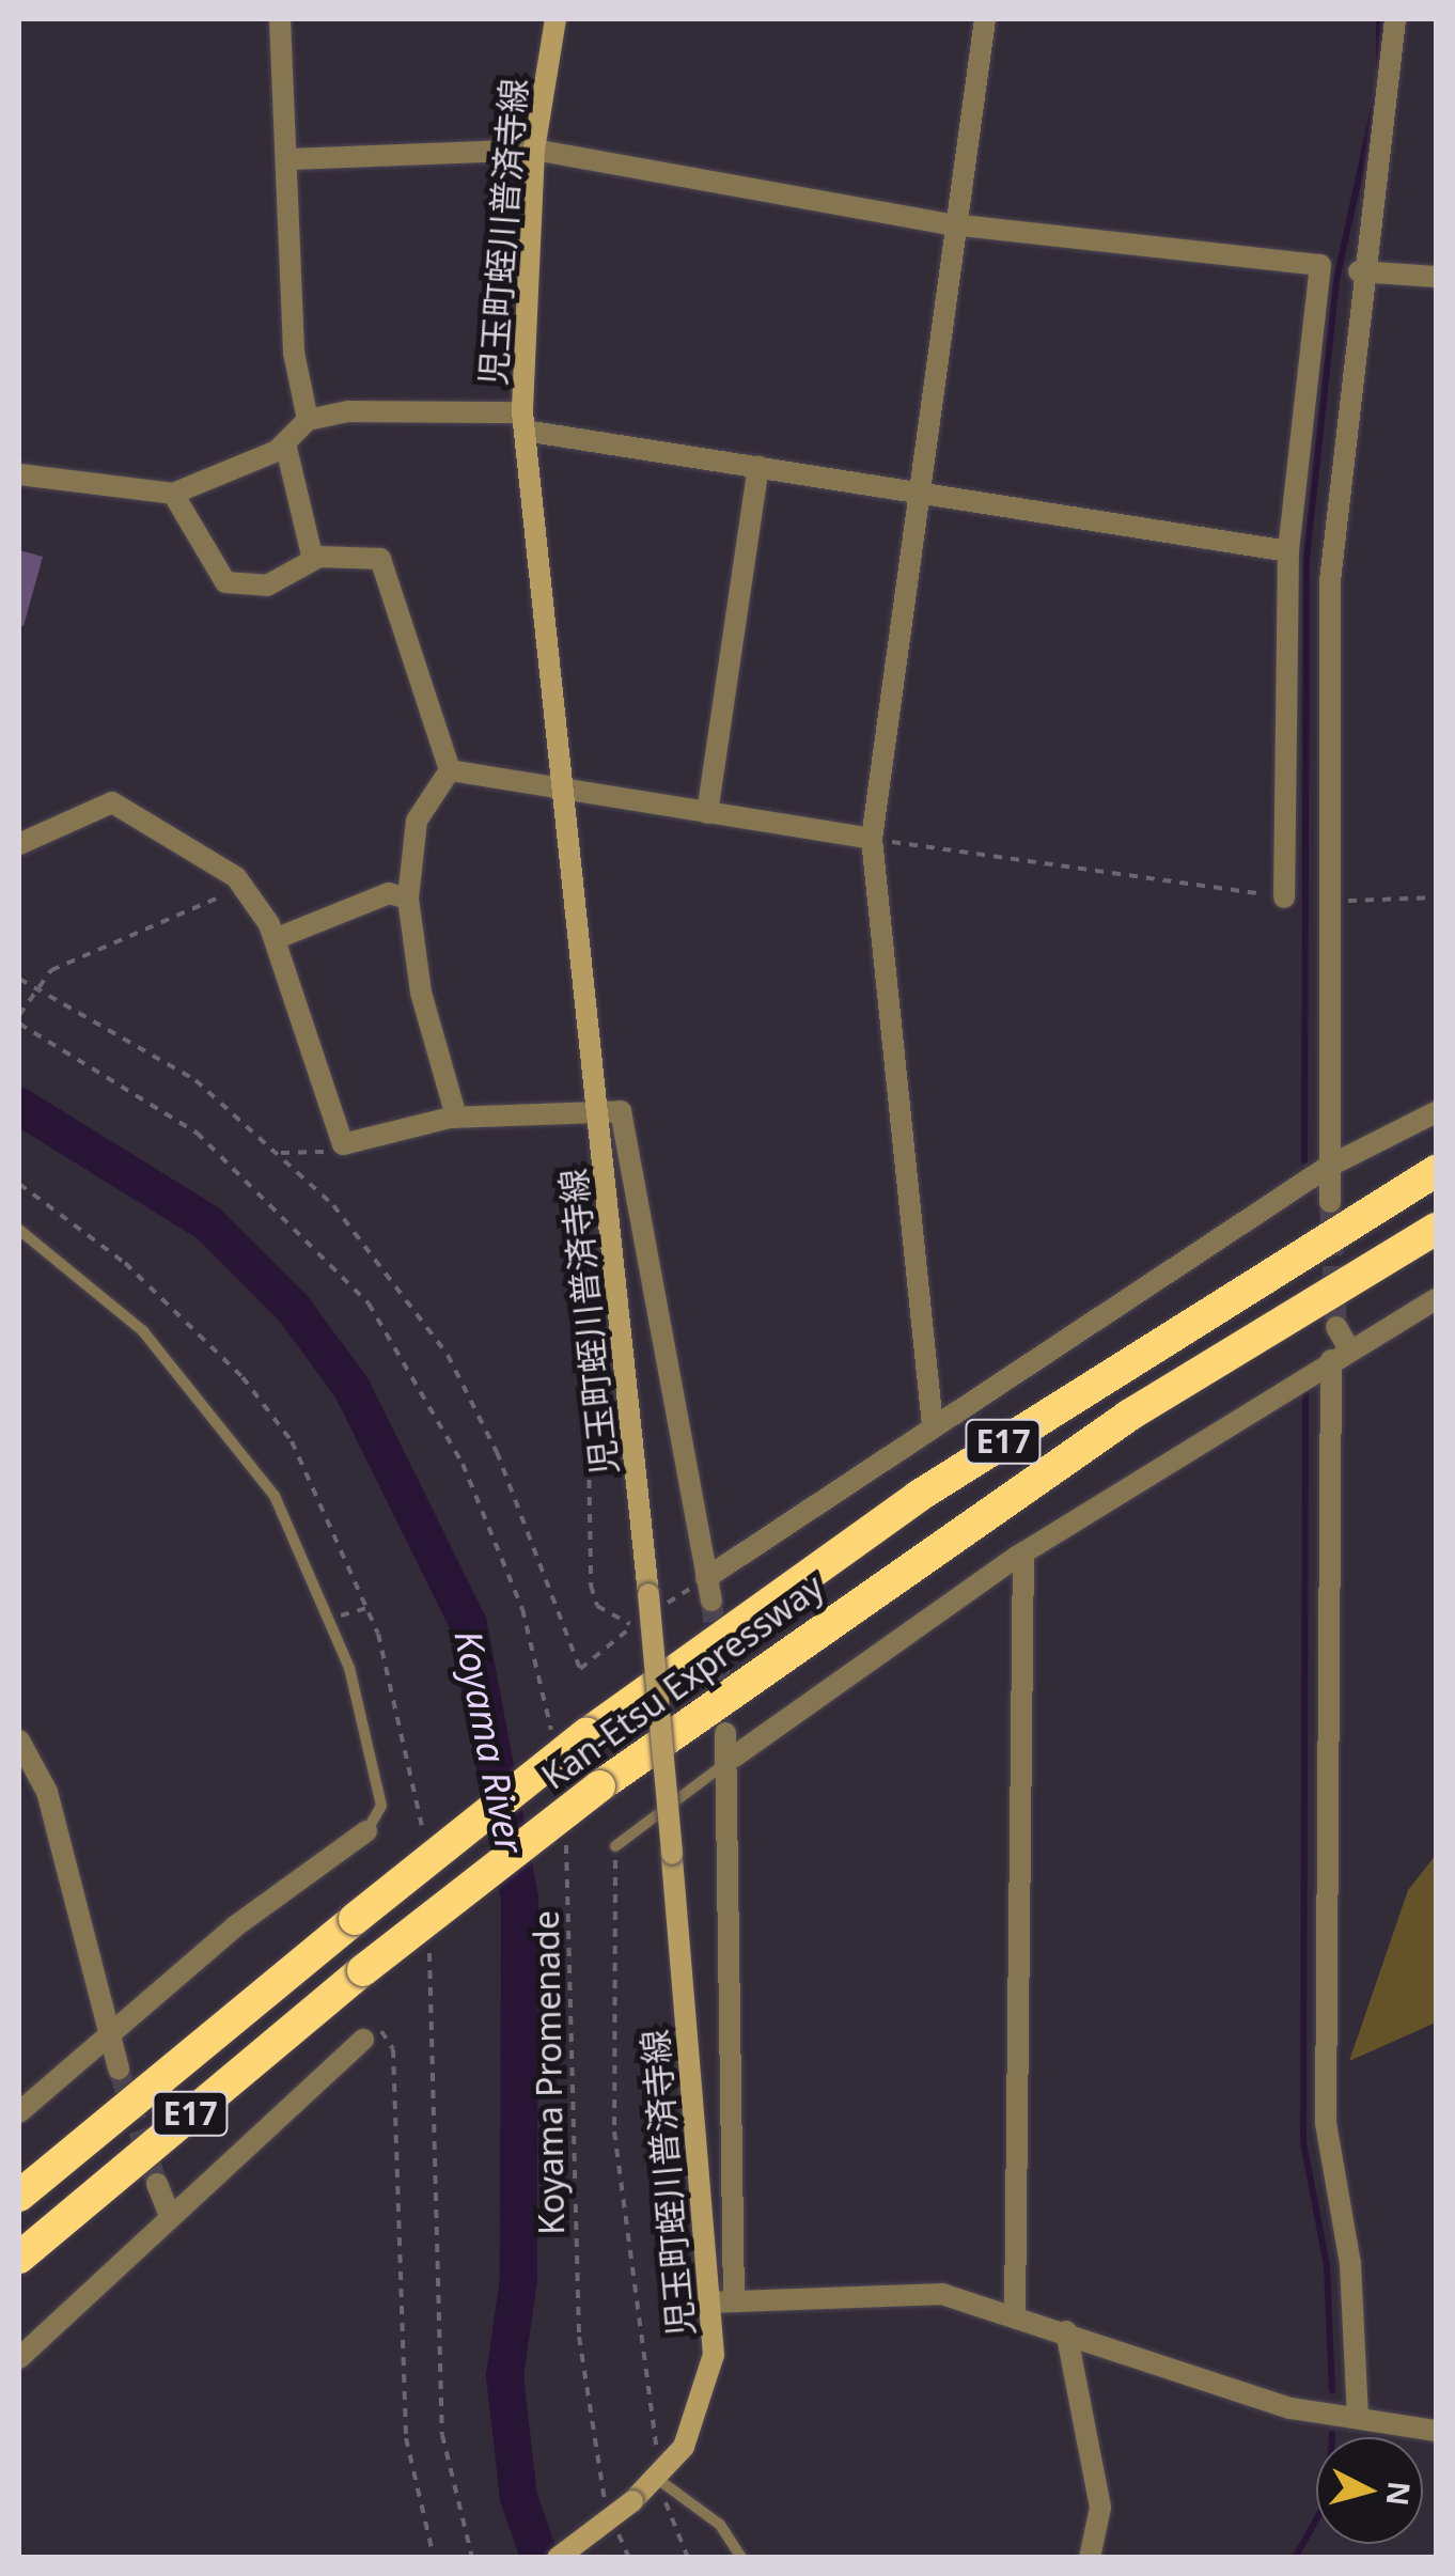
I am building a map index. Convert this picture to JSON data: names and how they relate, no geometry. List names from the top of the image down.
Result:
{
  "streets": {
    "highway": ["E17", "Kan-Etsu Expressway"],
    "main road": ["児玉町蛭川普済寺線"],
    "path": ["Koyama Promenade"]
  },
  "water": ["Koyama River"],
  "north": "right"
}
